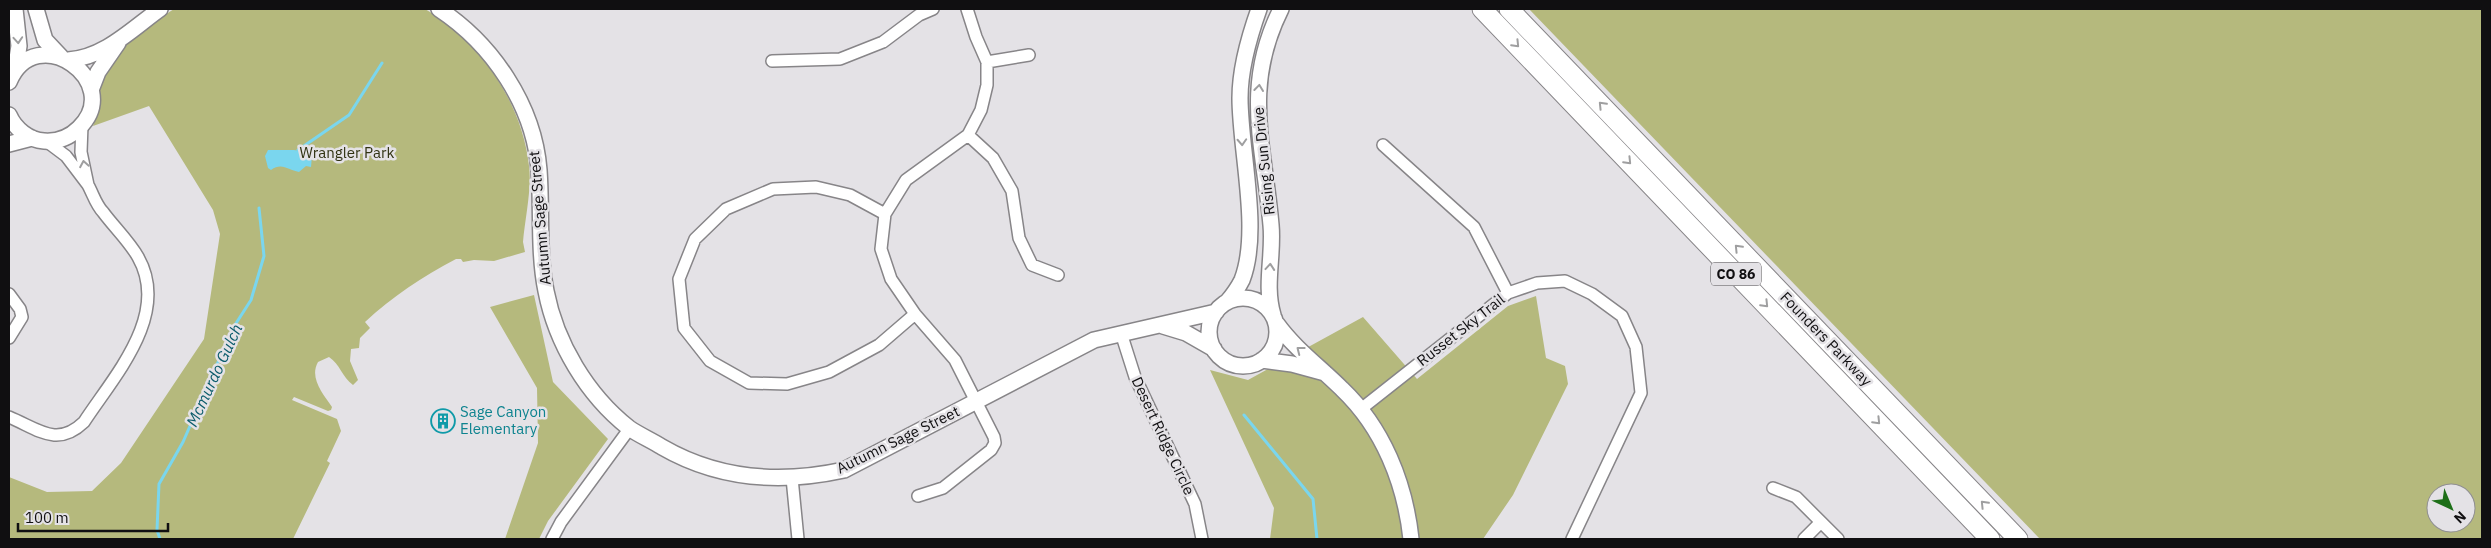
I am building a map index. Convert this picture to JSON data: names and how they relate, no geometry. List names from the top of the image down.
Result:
{
  "streets": {
    "highway": ["CO 86", "Founders Parkway"],
    "street": [
      "Rising Sun Drive",
      "Autumn Sage Street",
      "Russet Sky Trail",
      "Desert Ridge Circle"
    ]
  },
  "crossings": [
    ["Rising Sun Drive", "Autumn Sage Street"],
    ["Autumn Sage Street", "Desert Ridge Circle"]
  ],
  "water": ["Mcmurdo Gulch"],
  "parks": ["Wrangler Park"],
  "places": {
    "building": ["Sage Canyon Elementary"]
  },
  "scale_bar": "100 m",
  "north": "bottom right"
}
